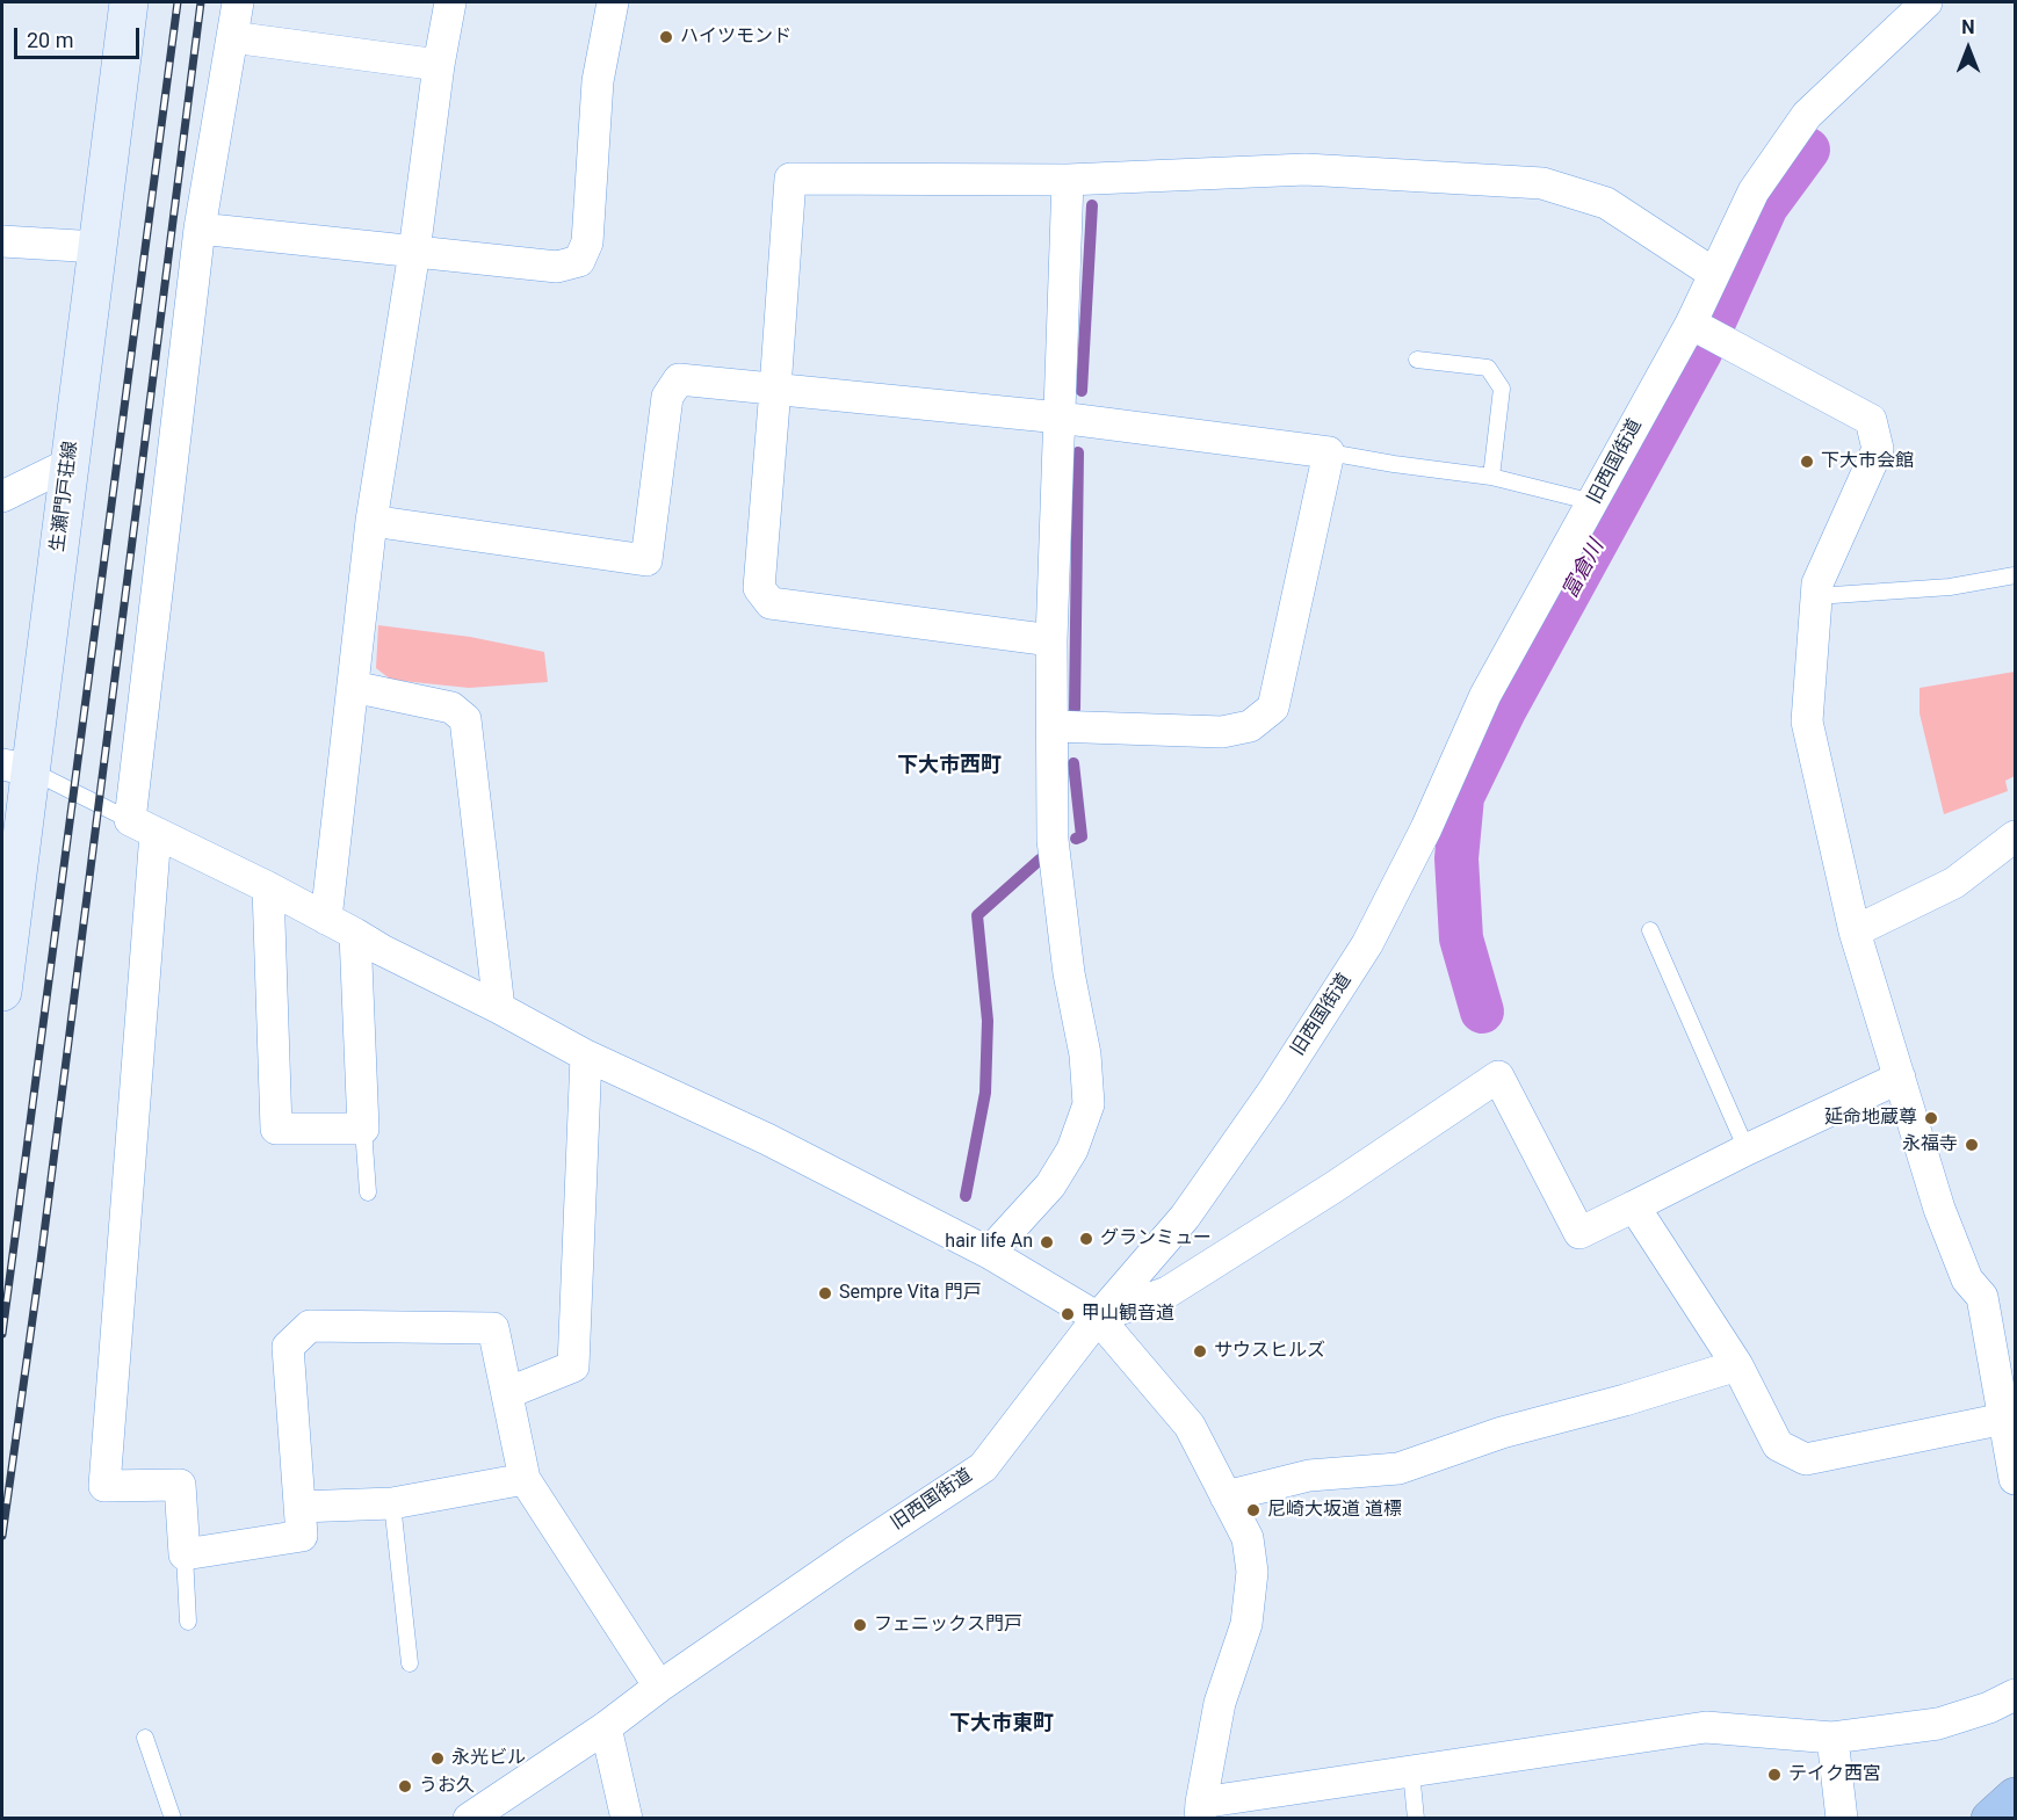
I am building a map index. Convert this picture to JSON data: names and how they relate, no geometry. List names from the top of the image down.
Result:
{
  "streets": {
    "main road": ["生瀬門戸荘線"],
    "street": ["旧西国街道"]
  },
  "districts": ["下大市西町", "下大市東町"],
  "water": ["富倉川"],
  "places": [
    "ハイツモンド",
    "下大市会館",
    "延命地蔵尊",
    "永福寺",
    "グランミュー",
    "hair life An",
    "Sempre Vita 門戸",
    "甲山観音道",
    "サウスヒルズ",
    "尼崎大坂道 道標",
    "フェニックス門戸",
    "永光ビル",
    "テイク西宮",
    "うお久"
  ],
  "scale_bar": "20 m",
  "north": "top"
}
